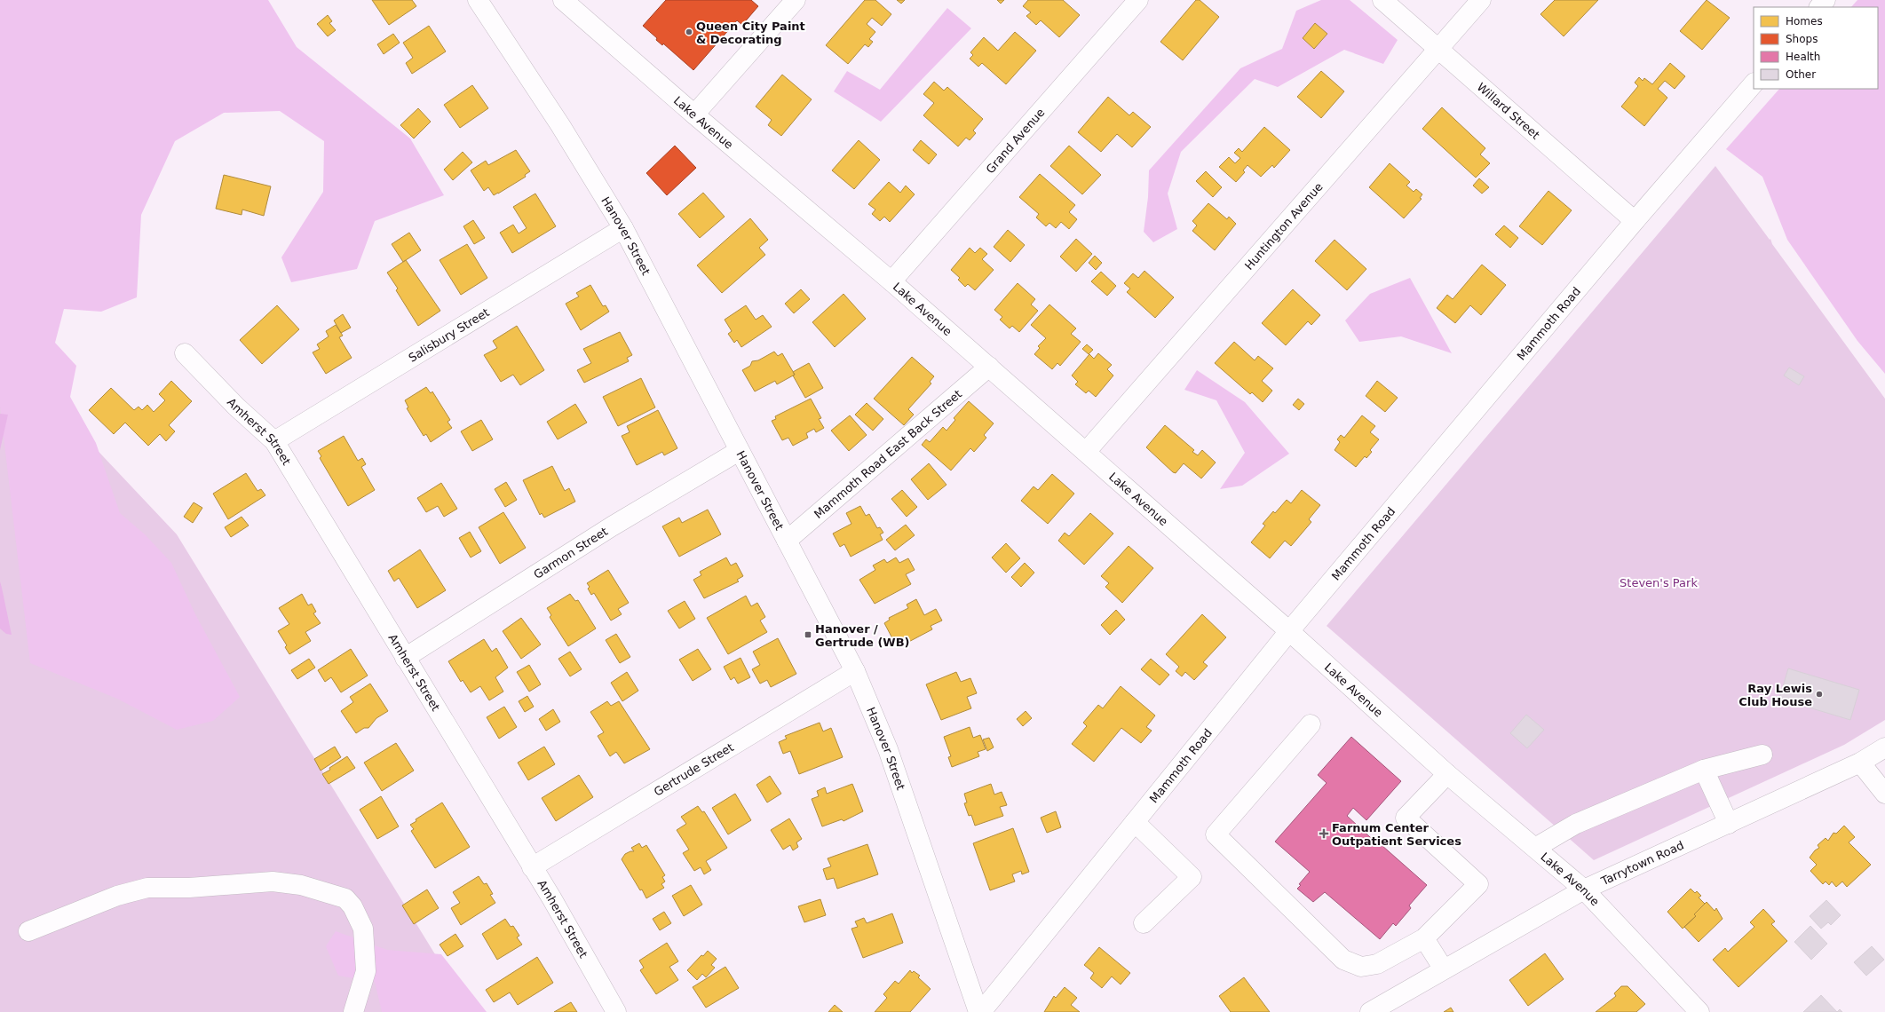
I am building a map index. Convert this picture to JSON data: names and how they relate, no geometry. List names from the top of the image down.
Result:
{
  "streets": {
    "street": [
      "Willard Street",
      "Lake Avenue",
      "Grand Avenue",
      "Huntington Avenue",
      "Hanover Street",
      "Mammoth Road",
      "Salisbury Street",
      "Amherst Street",
      "Mammoth Road East Back Street",
      "Garmon Street",
      "Gertrude Street",
      "Tarrytown Road"
    ]
  },
  "crossings": [
    ["Willard Street", "Huntington Avenue"],
    ["Willard Street", "Mammoth Road"],
    ["Lake Avenue", "Grand Avenue"],
    ["Lake Avenue", "Huntington Avenue"],
    ["Lake Avenue", "Mammoth Road"],
    ["Lake Avenue", "Mammoth Road East Back Street"],
    ["Lake Avenue", "Tarrytown Road"],
    ["Hanover Street", "Salisbury Street"],
    ["Hanover Street", "Mammoth Road East Back Street"],
    ["Hanover Street", "Garmon Street"],
    ["Hanover Street", "Gertrude Street"],
    ["Salisbury Street", "Amherst Street"],
    ["Amherst Street", "Garmon Street"],
    ["Amherst Street", "Gertrude Street"]
  ],
  "parks": ["Steven's Park"],
  "places": {
    "other": ["Queen City Paint & Decorating", "Ray Lewis Club House"],
    "transit": ["Hanover / Gertrude (WB)"],
    "health": ["Farnum Center Outpatient Services"]
  },
  "legend": [
    "Homes",
    "Shops",
    "Health",
    "Other"
  ]
}
